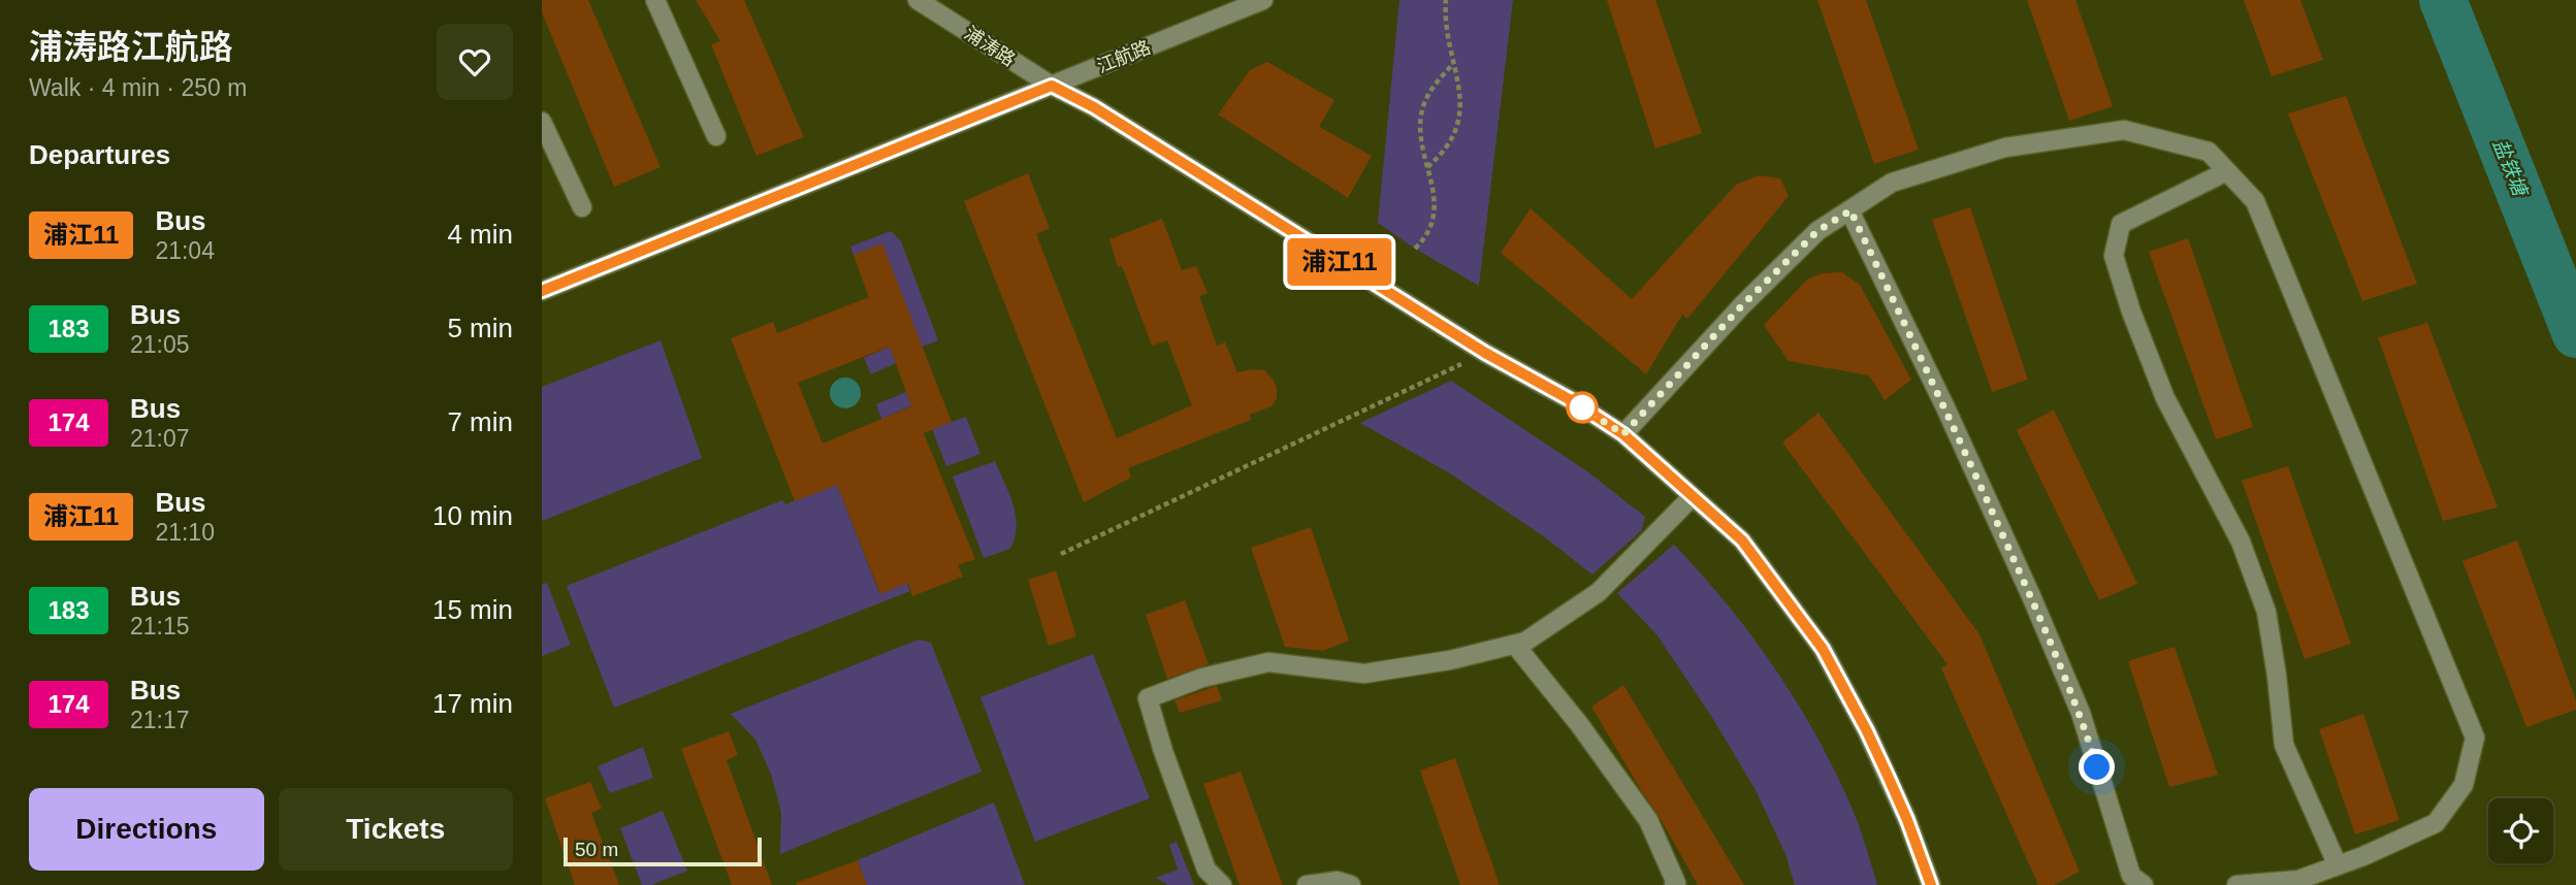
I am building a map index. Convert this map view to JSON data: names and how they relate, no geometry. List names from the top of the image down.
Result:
{
  "streets": {
    "street": ["浦涛路", "江航路"]
  },
  "crossings": [
    ["浦涛路", "江航路"]
  ],
  "water": ["盐铁塘"],
  "lines": ["bus line 浦江11"],
  "scale_bar": "50 m",
  "page": {
    "heading": [
      ["浦涛路江航路", "Walk · 4 min · 250 m"],
      "Departures"
    ],
    "on_map": "浦江11",
    "list": [
      {
        "mark": "浦江11",
        "name": "Bus",
        "note": "21:04",
        "value": "4 min"
      },
      {
        "mark": "183",
        "name": "Bus",
        "note": "21:05",
        "value": "5 min"
      },
      {
        "mark": "174",
        "name": "Bus",
        "note": "21:07",
        "value": "7 min"
      },
      {
        "mark": "浦江11",
        "name": "Bus",
        "note": "21:10",
        "value": "10 min"
      },
      {
        "mark": "183",
        "name": "Bus",
        "note": "21:15",
        "value": "15 min"
      },
      {
        "mark": "174",
        "name": "Bus",
        "note": "21:17",
        "value": "17 min"
      }
    ],
    "buttons": ["Directions", "Tickets"],
    "scale": "50 m"
  }
}
